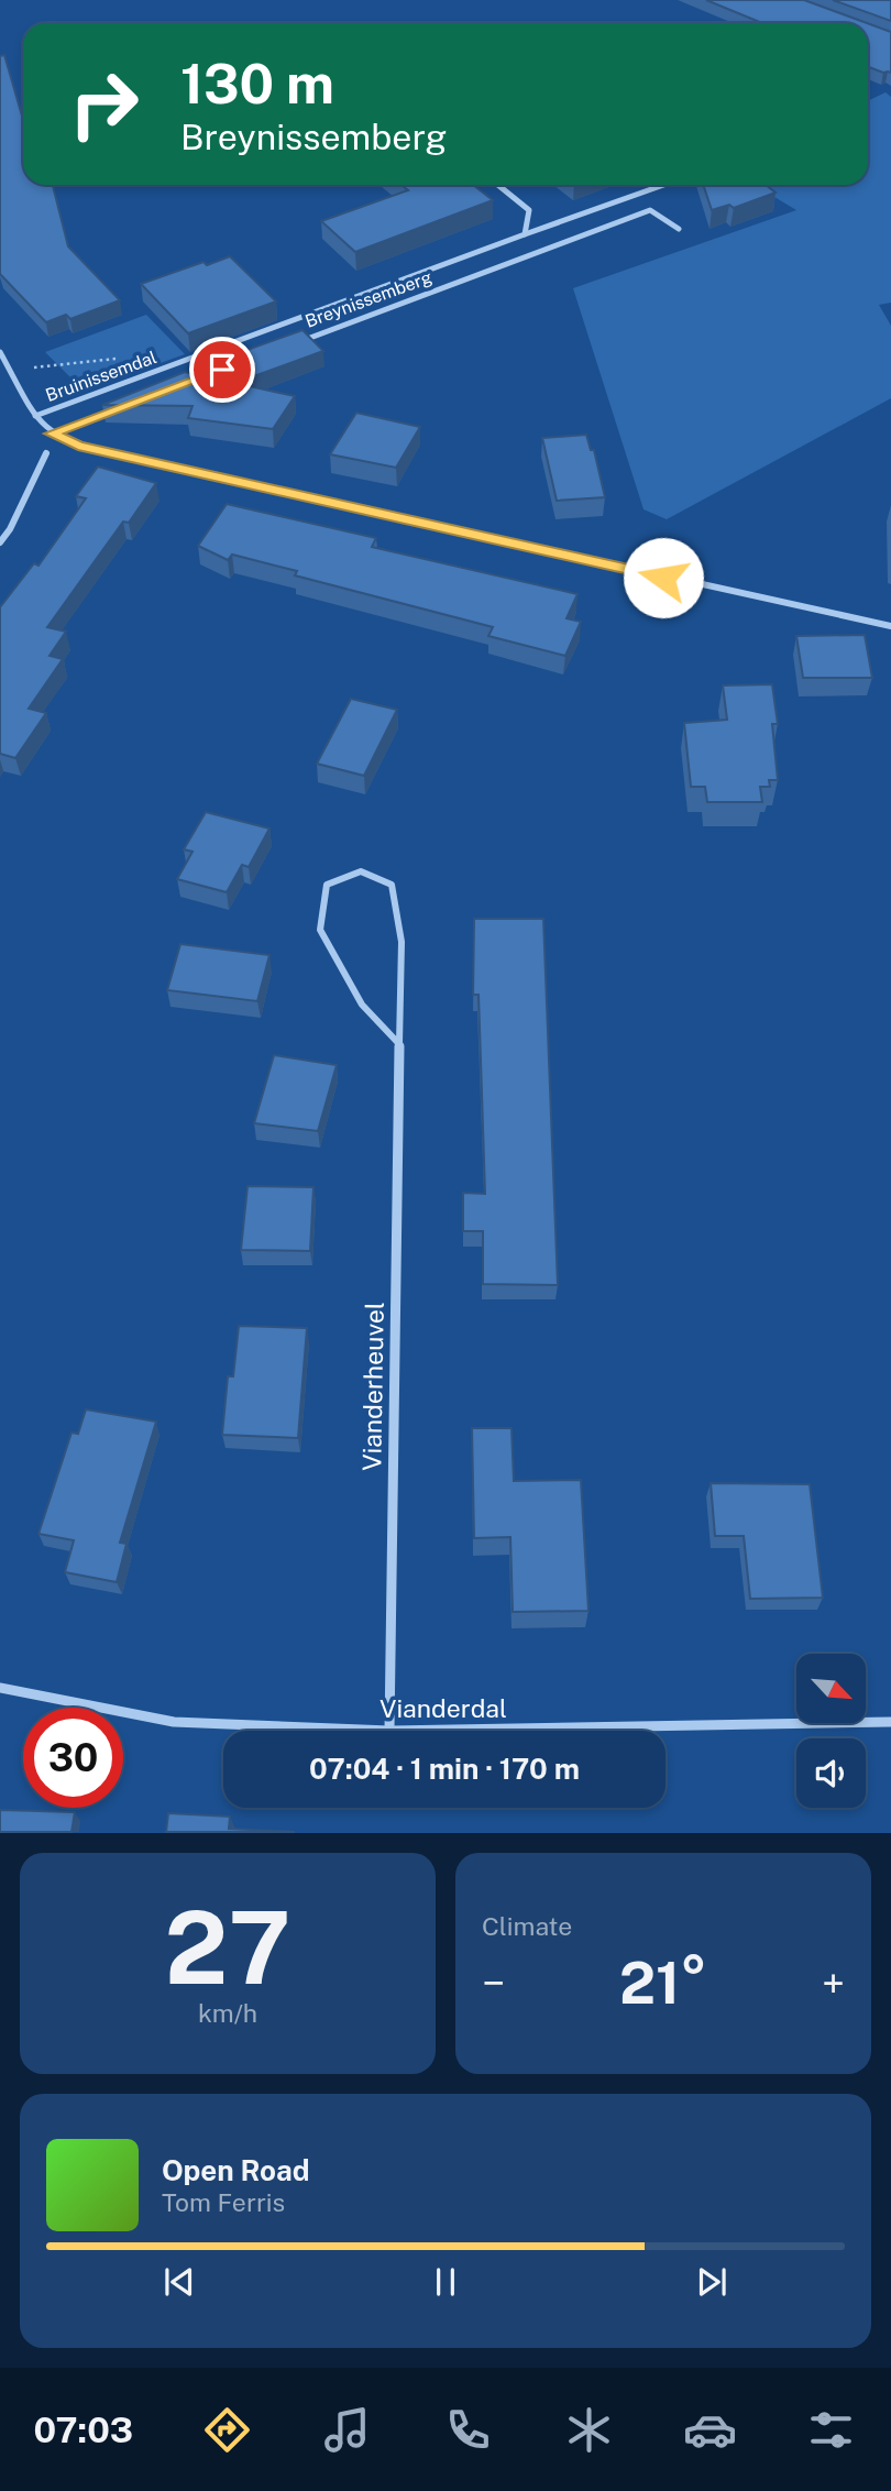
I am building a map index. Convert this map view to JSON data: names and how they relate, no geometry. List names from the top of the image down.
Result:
{
  "streets": {
    "street": [
      "Breynissemberg",
      "Bruinissemdal",
      "Vianderheuvel",
      "Vianderdal"
    ]
  },
  "crossings": [
    ["Vianderheuvel", "Vianderdal"]
  ],
  "north": "bottom right",
  "page": {
    "turn": ["130 m", "Breynissemberg"],
    "limit": "30",
    "trip": "07:04 · 1 min · 170 m",
    "tile": [
      ["27", "km/h"],
      "Climate"
    ],
    "heat": ["−", "21°", "+"],
    "song": ["Open Road", "Tom Ferris"],
    "tabs": "07:03"
  }
}
